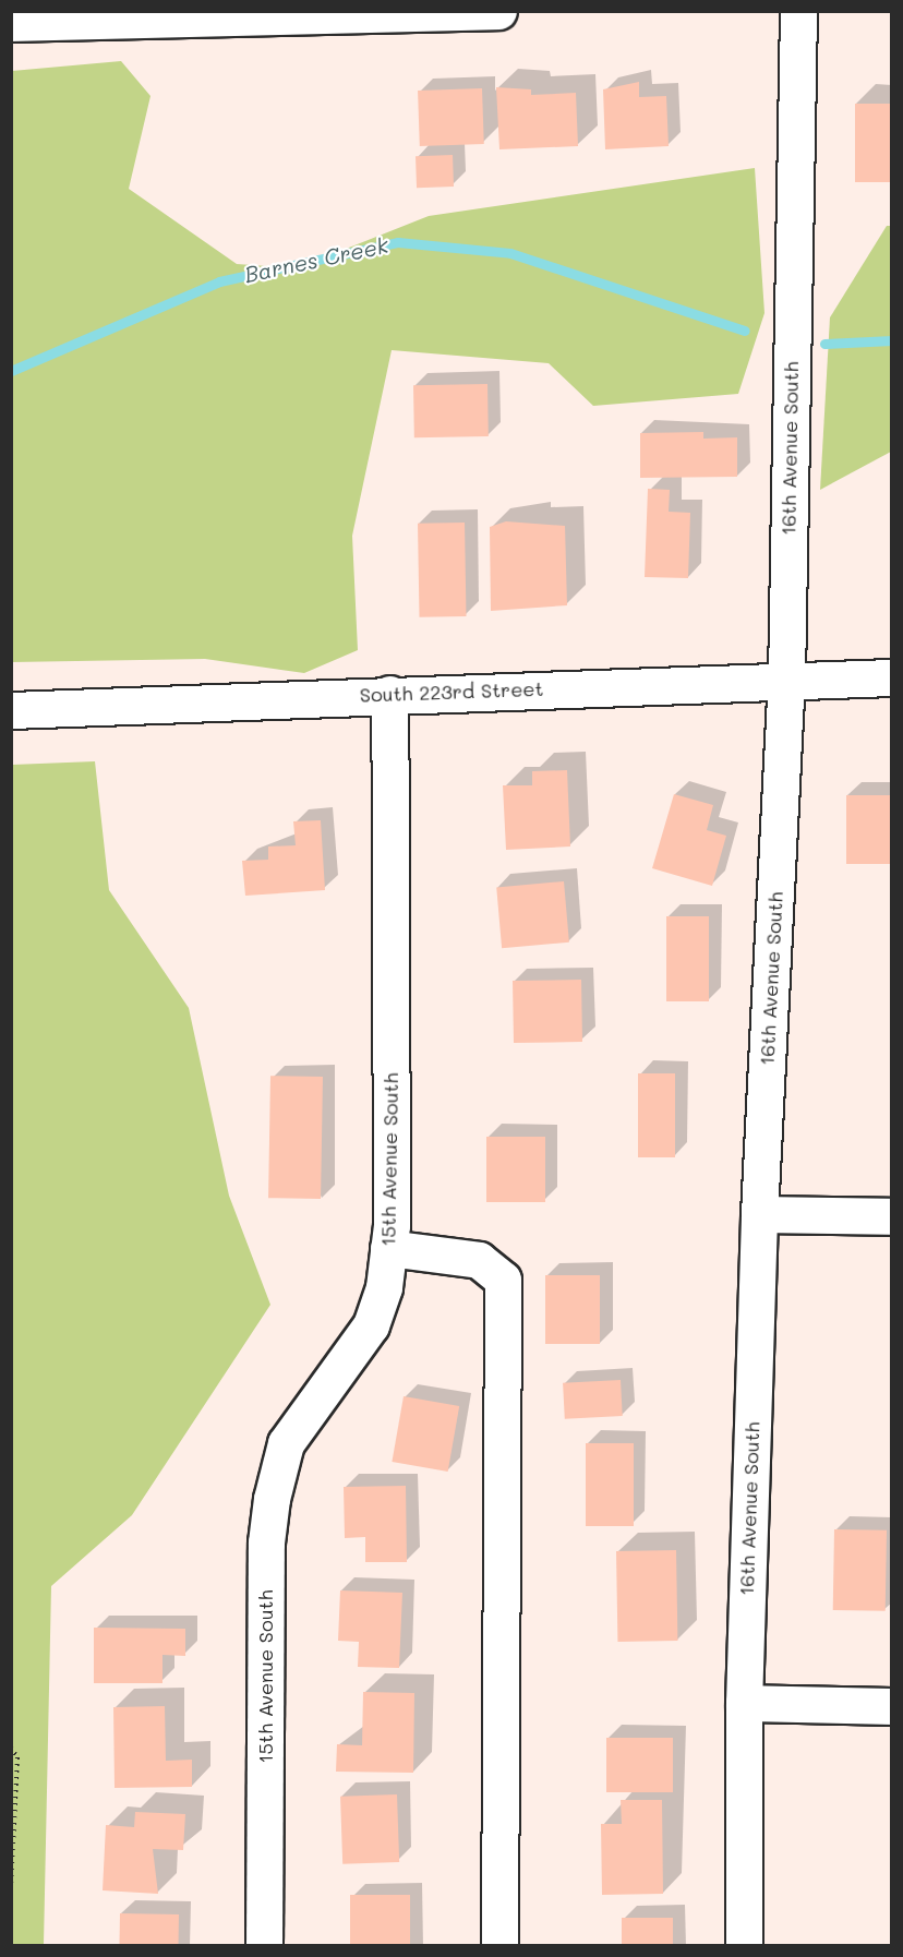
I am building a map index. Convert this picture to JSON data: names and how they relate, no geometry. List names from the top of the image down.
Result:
{
  "streets": {
    "street": ["16th Avenue South", "South 223rd Street", "15th Avenue South"]
  },
  "crossings": [
    ["16th Avenue South", "South 223rd Street"],
    ["South 223rd Street", "15th Avenue South"]
  ],
  "water": ["Barnes Creek"]
}
